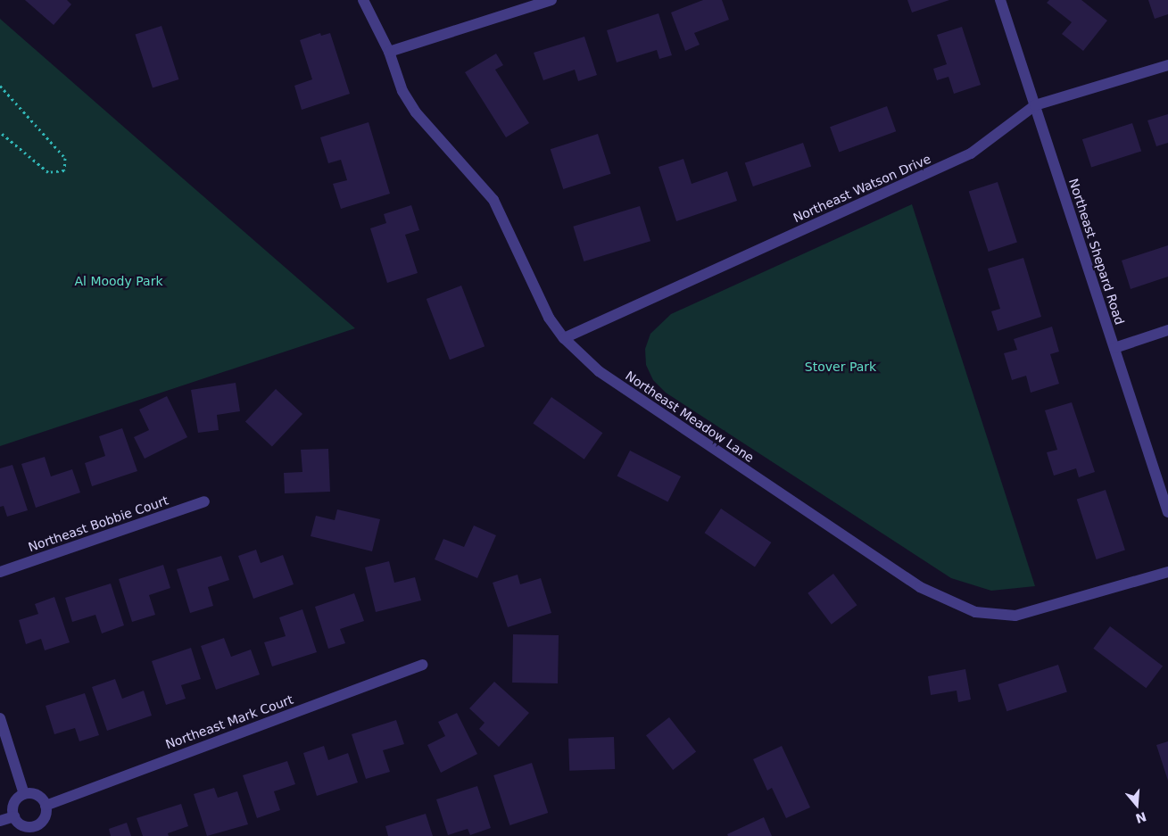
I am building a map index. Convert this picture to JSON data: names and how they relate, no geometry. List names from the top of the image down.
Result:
{
  "streets": {
    "street": [
      "Northeast Watson Drive",
      "Northeast Shepard Road",
      "Northeast Meadow Lane",
      "Northeast Bobbie Court",
      "Northeast Mark Court"
    ]
  },
  "crossings": [
    ["Northeast Watson Drive", "Northeast Shepard Road"],
    ["Northeast Watson Drive", "Northeast Meadow Lane"]
  ],
  "parks": ["Al Moody Park", "Stover Park"],
  "north": "bottom"
}
